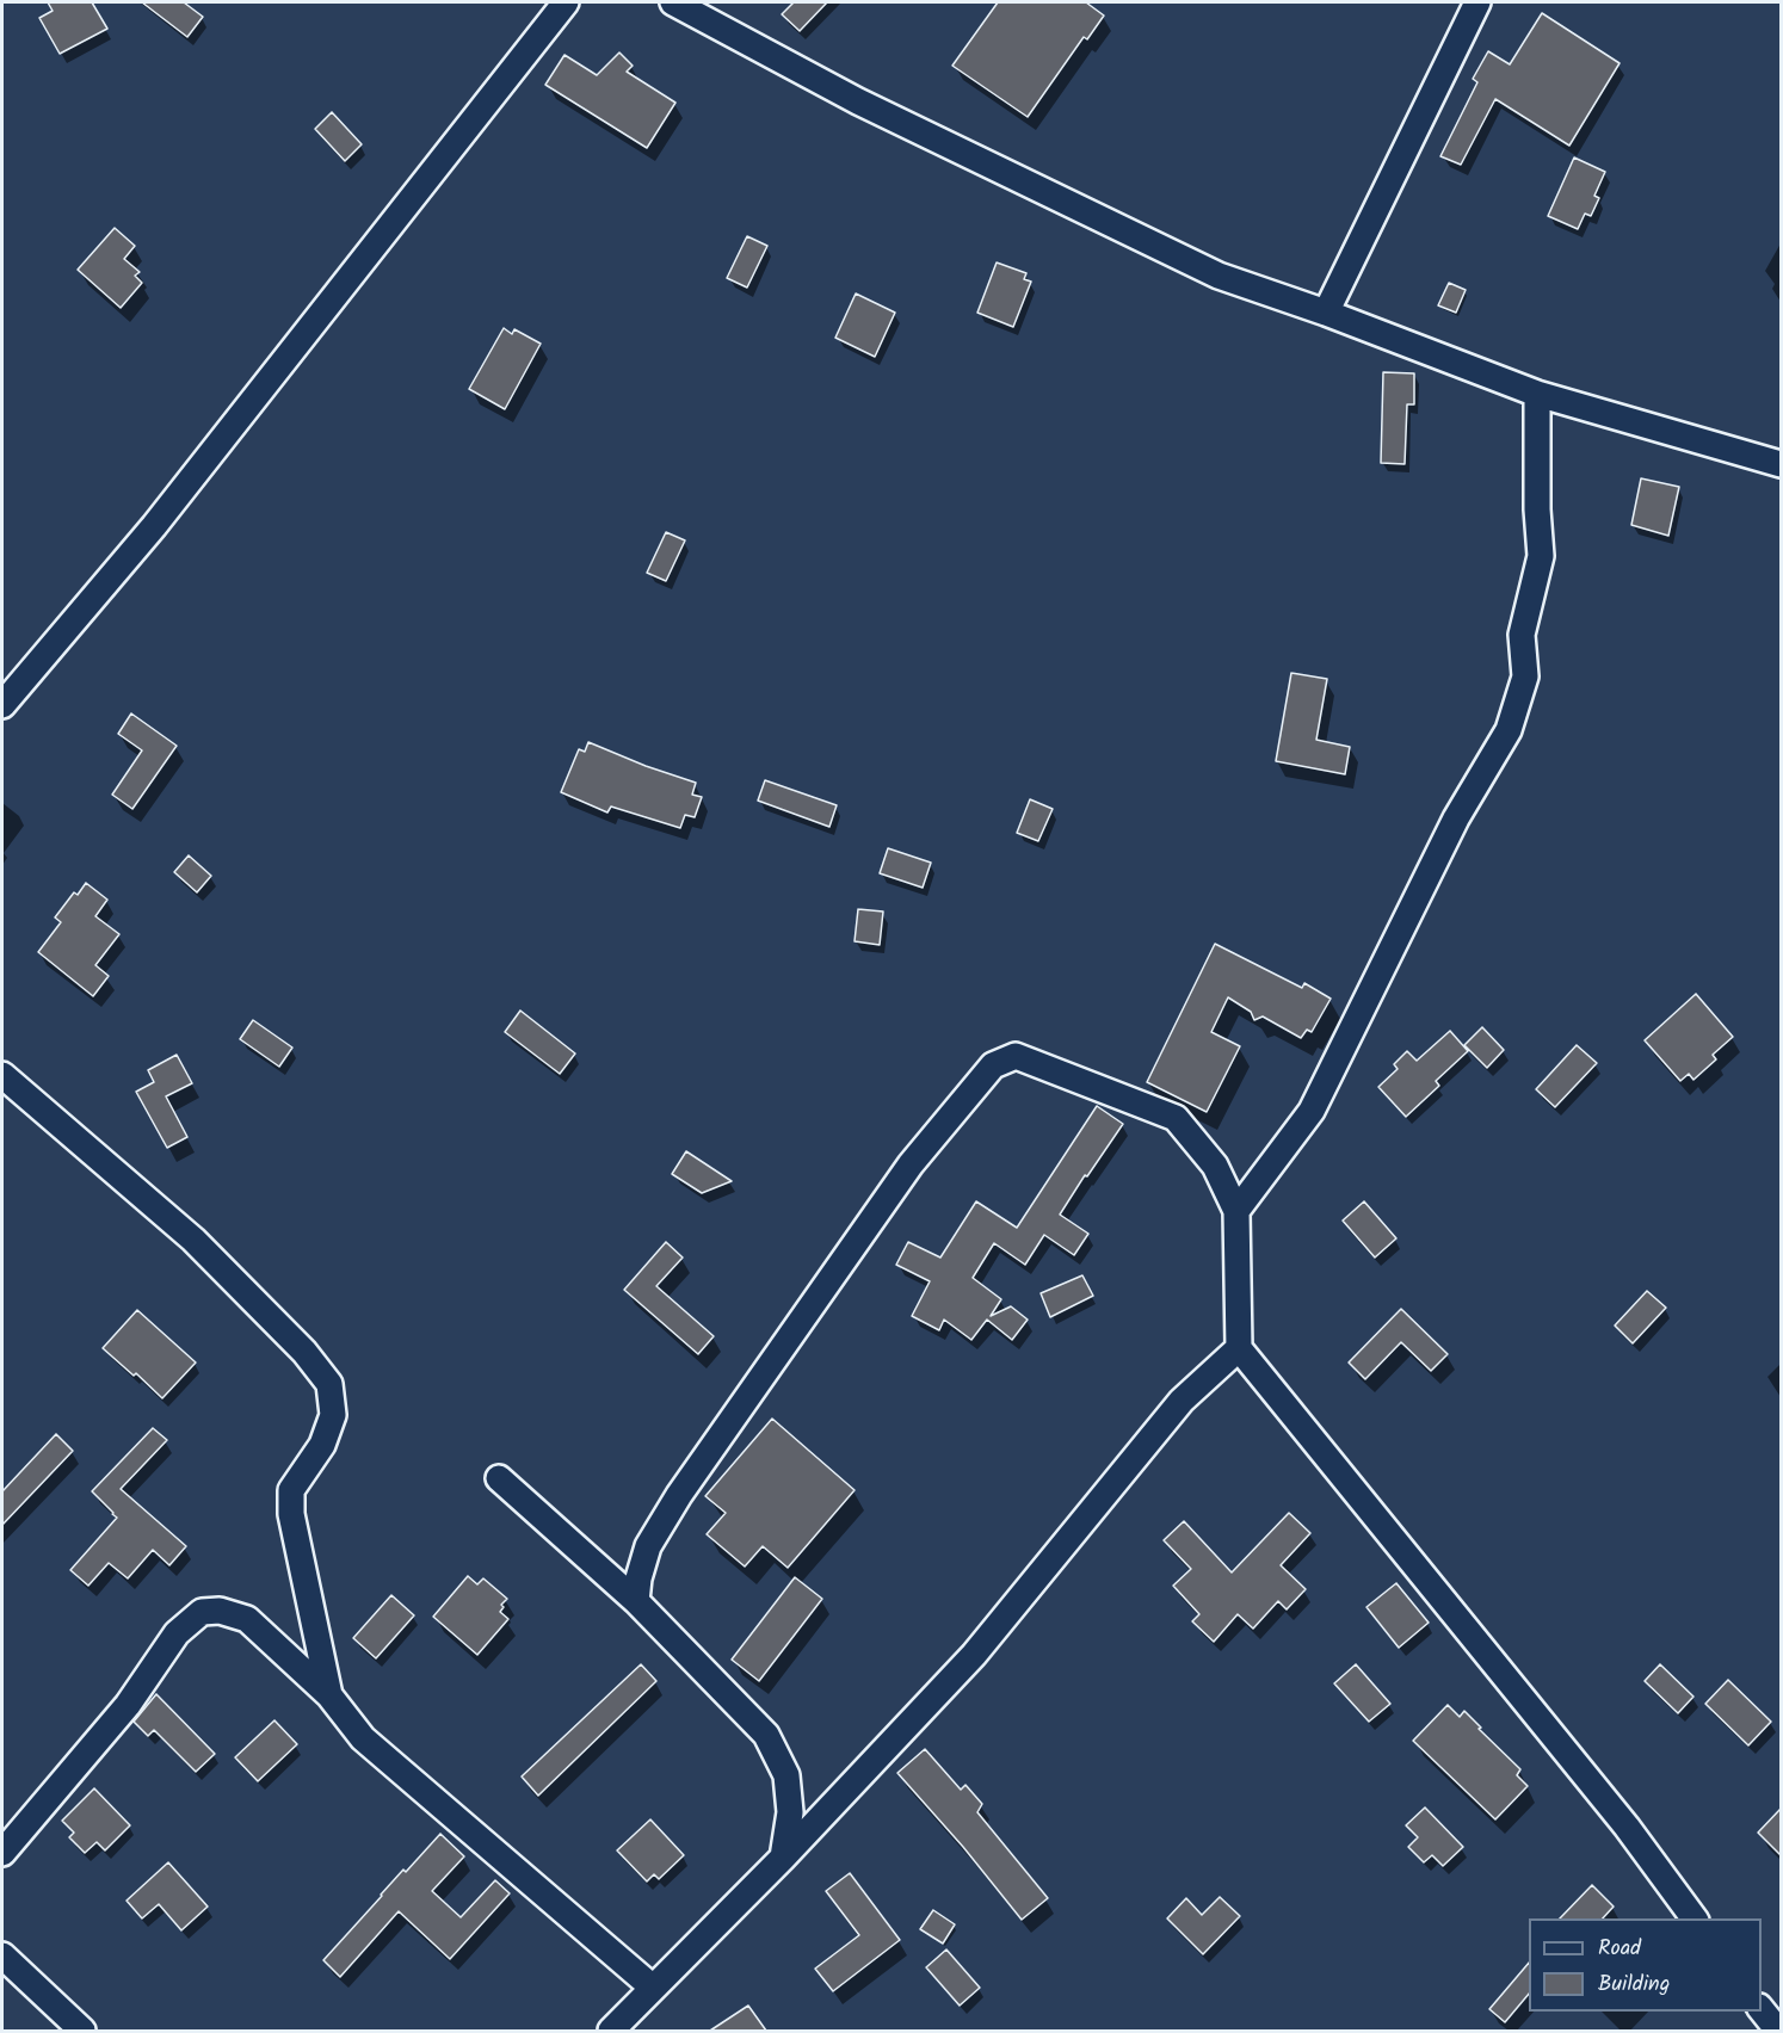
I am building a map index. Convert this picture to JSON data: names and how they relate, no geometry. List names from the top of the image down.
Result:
{
  "legend": ["Road", "Building"]
}
